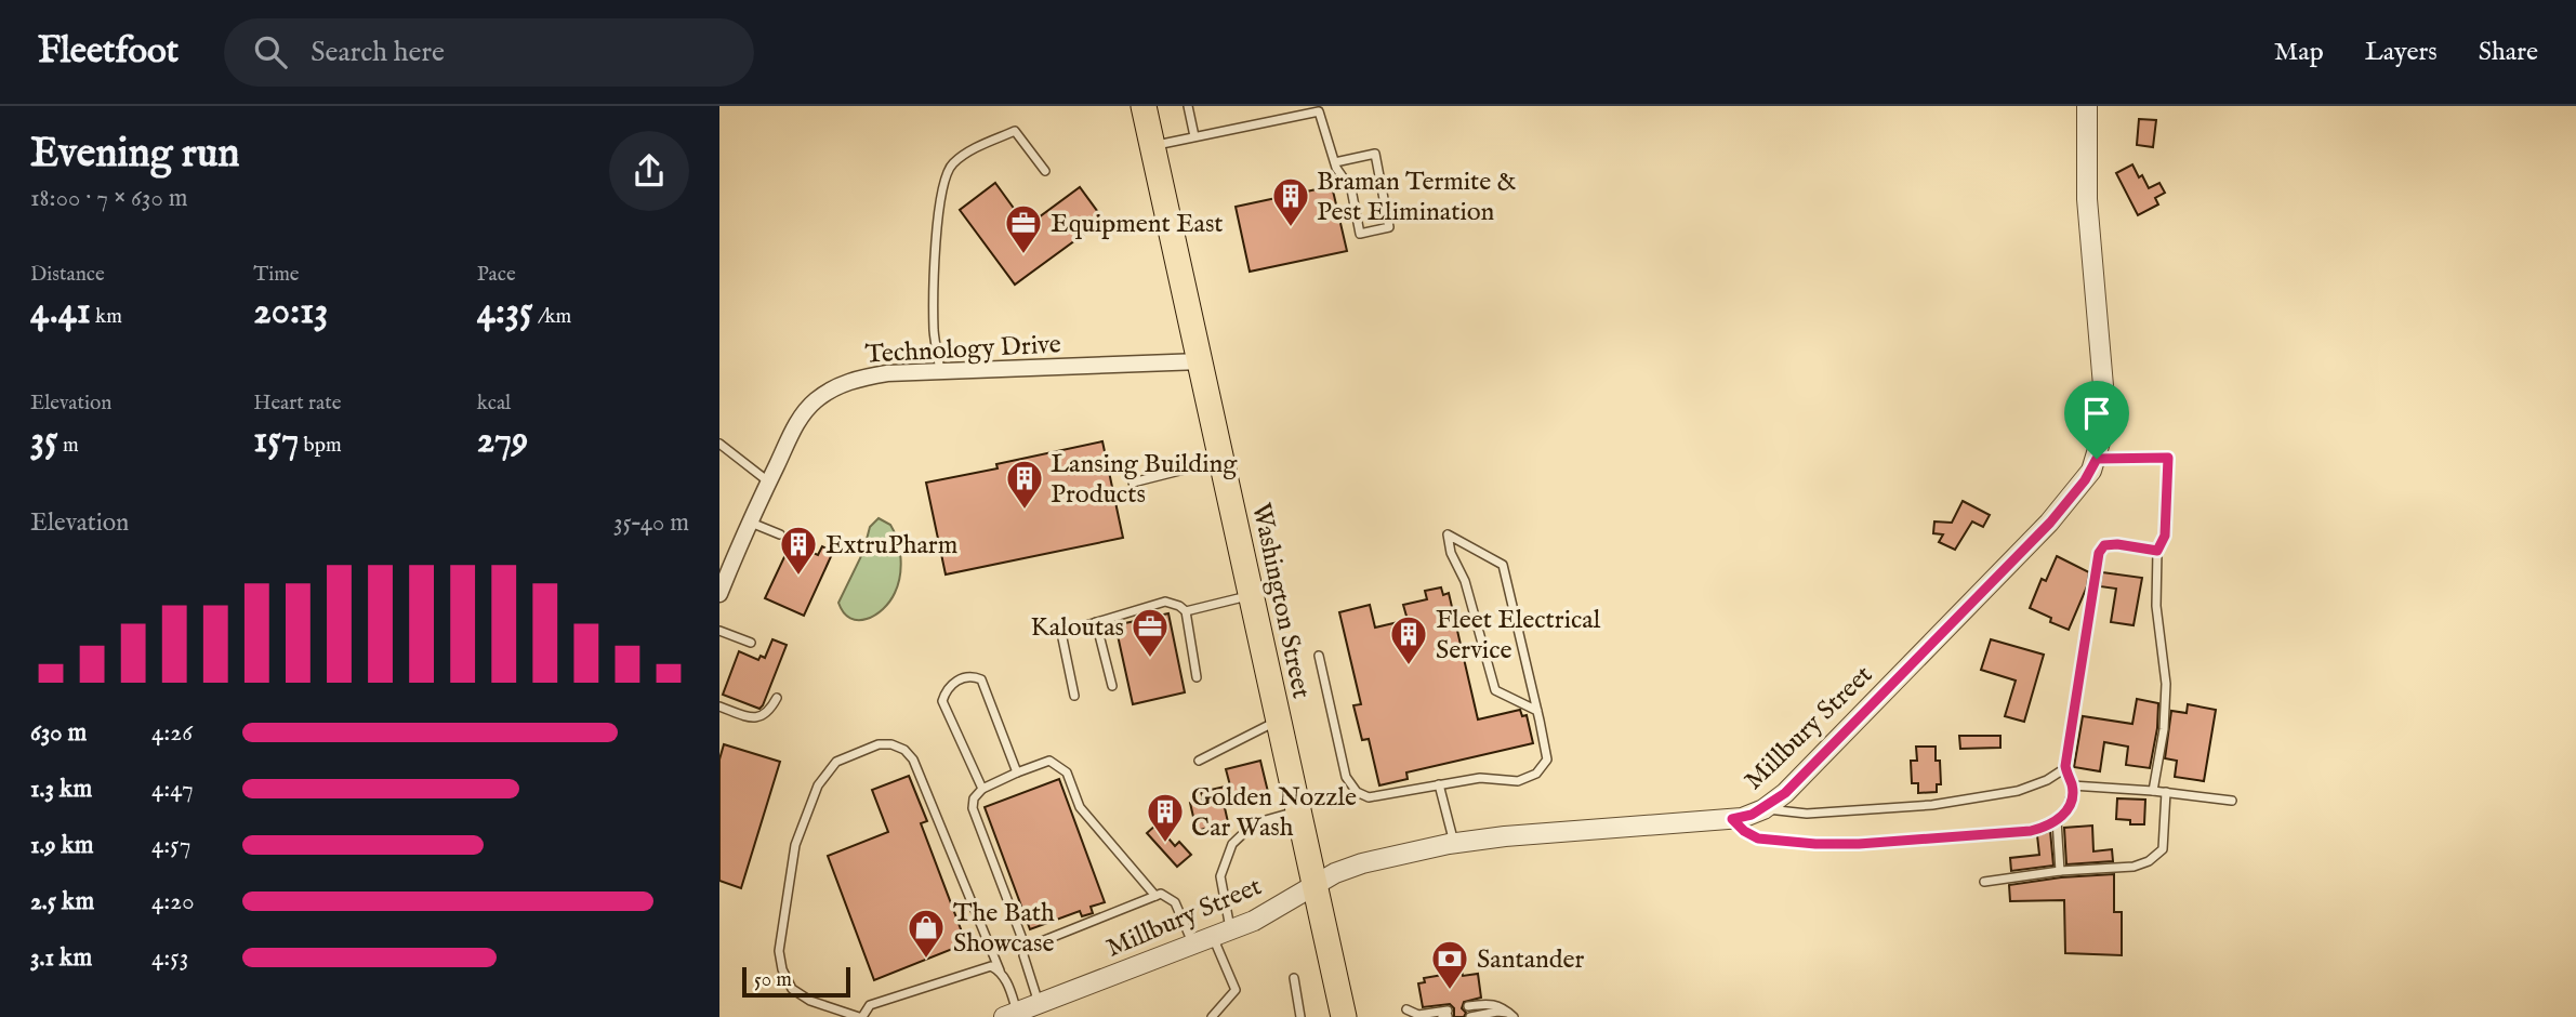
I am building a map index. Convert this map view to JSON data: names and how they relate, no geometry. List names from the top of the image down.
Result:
{
  "streets": {
    "main road": ["Washington Street"],
    "street": ["Technology Drive", "Millbury Street"]
  },
  "crossings": [
    ["Technology Drive", "Washington Street"],
    ["Washington Street", "Millbury Street"]
  ],
  "places": {
    "building": [
      "Braman Termite & Pest Elimination",
      "Lansing Building Products",
      "ExtruPharm",
      "Fleet Electrical Service",
      "Golden Nozzle Car Wash"
    ],
    "office": ["Equipment East", "Kaloutas"],
    "shop": ["The Bath Showcase"],
    "bank": ["Santander"]
  },
  "scale_bar": "50 m",
  "page": {
    "header": "Fleetfoot",
    "search": "Search here",
    "nav": ["Map", "Layers", "Share"],
    "heading": ["Evening run", "18:00 · 7 × 630 m"],
    "stats": [
      ["Distance", "4.41 km"],
      ["Time", "20:13"],
      ["Pace", "4:35 /km"],
      ["Elevation", "35 m"],
      ["Heart rate", "157 bpm"],
      ["kcal", "279"]
    ],
    "chart": ["Elevation", "35–40 m"],
    "list": [
      {
        "name": "630 m",
        "note": "4:26"
      },
      {
        "name": "1.3 km",
        "note": "4:47"
      },
      {
        "name": "1.9 km",
        "note": "4:57"
      },
      {
        "name": "2.5 km",
        "note": "4:20"
      },
      {
        "name": "3.1 km",
        "note": "4:53"
      }
    ],
    "scale": "50 m"
  }
}
